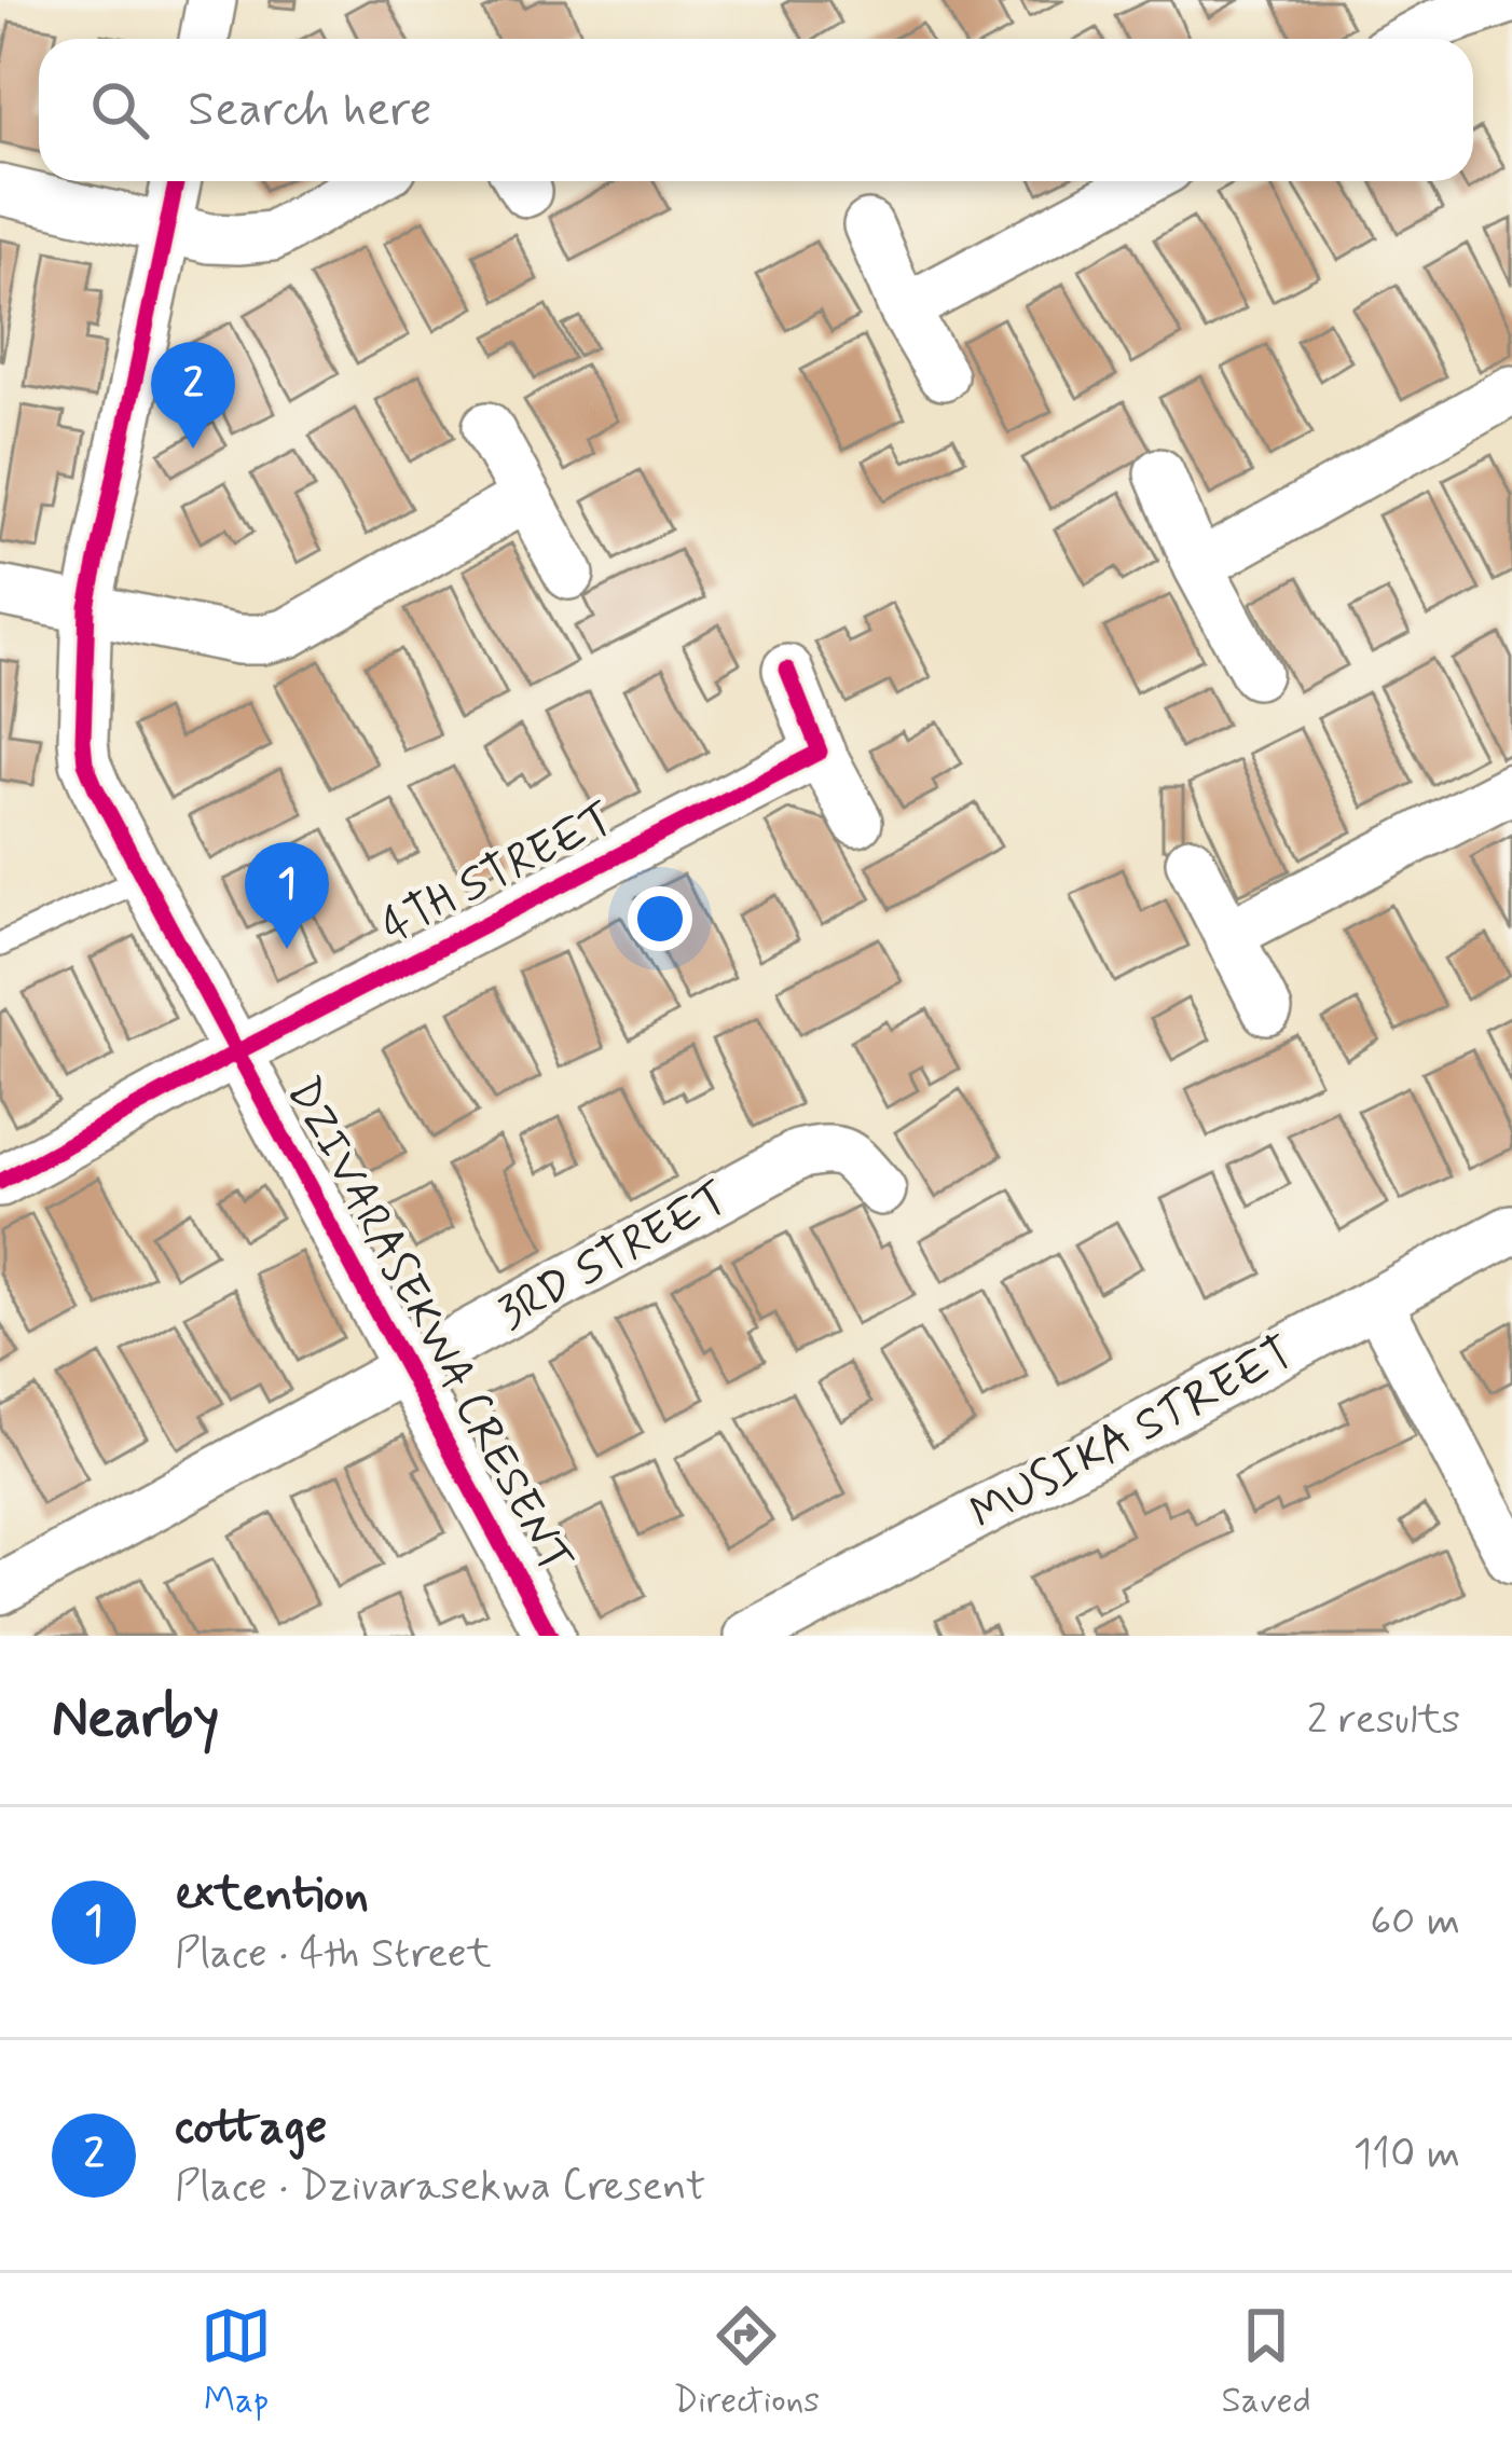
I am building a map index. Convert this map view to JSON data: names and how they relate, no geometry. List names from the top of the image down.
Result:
{
  "streets": {
    "street": [
      "4TH STREET",
      "3RD STREET",
      "DZIVARASEKWA CRESENT",
      "MUSIKA STREET"
    ]
  },
  "crossings": [
    ["4TH STREET", "DZIVARASEKWA CRESENT"],
    ["3RD STREET", "DZIVARASEKWA CRESENT"]
  ],
  "page": {
    "search": "Search here",
    "pins": ["2", "1"],
    "heading": ["Nearby", "2 results"],
    "list": [
      {
        "mark": "1",
        "name": "extention",
        "note": "Place · 4th Street",
        "value": "60 m"
      },
      {
        "mark": "2",
        "name": "cottage",
        "note": "Place · Dzivarasekwa Cresent",
        "value": "110 m"
      }
    ],
    "nav": ["Map", "Directions", "Saved"]
  }
}
